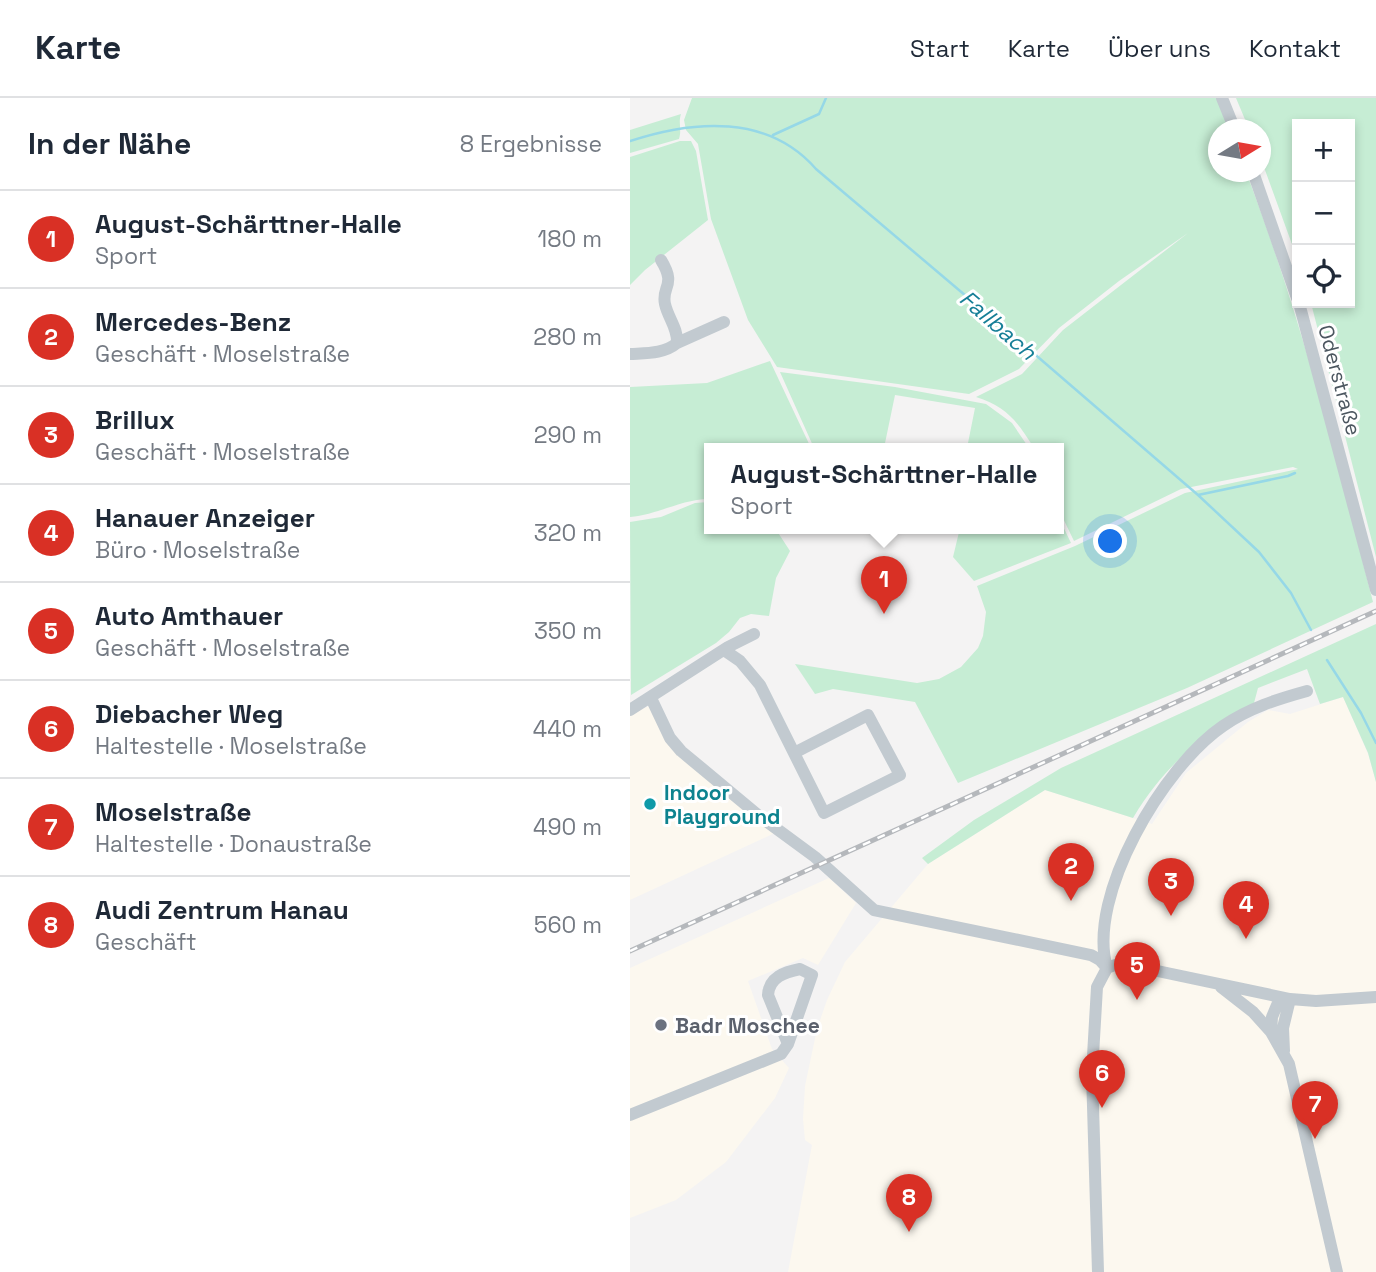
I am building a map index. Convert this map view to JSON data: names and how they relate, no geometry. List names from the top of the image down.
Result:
{
  "streets": {
    "street": ["Oderstraße"]
  },
  "water": ["Fallbach"],
  "places": ["Indoor Playground", "Badr Moschee"],
  "north": "right",
  "page": {
    "header": "Karte",
    "nav": [
      "Start",
      "Karte",
      "Über uns",
      "Kontakt"
    ],
    "heading": ["In der Nähe", "8 Ergebnisse"],
    "map_buttons": ["+", "−"],
    "list": [
      {
        "mark": "1",
        "name": "August-Schärttner-Halle",
        "note": "Sport",
        "value": "180 m"
      },
      {
        "mark": "2",
        "name": "Mercedes-Benz",
        "note": "Geschäft · Moselstraße",
        "value": "280 m"
      },
      {
        "mark": "3",
        "name": "Brillux",
        "note": "Geschäft · Moselstraße",
        "value": "290 m"
      },
      {
        "mark": "4",
        "name": "Hanauer Anzeiger",
        "note": "Büro · Moselstraße",
        "value": "320 m"
      },
      {
        "mark": "5",
        "name": "Auto Amthauer",
        "note": "Geschäft · Moselstraße",
        "value": "350 m"
      },
      {
        "mark": "6",
        "name": "Diebacher Weg",
        "note": "Haltestelle · Moselstraße",
        "value": "440 m"
      },
      {
        "mark": "7",
        "name": "Moselstraße",
        "note": "Haltestelle · Donaustraße",
        "value": "490 m"
      },
      {
        "mark": "8",
        "name": "Audi Zentrum Hanau",
        "note": "Geschäft",
        "value": "560 m"
      }
    ],
    "popup": ["August-Schärttner-Halle", "Sport"],
    "pins": [
      "1",
      "2",
      "3",
      "4",
      "5",
      "6",
      "7",
      "8"
    ]
  }
}
